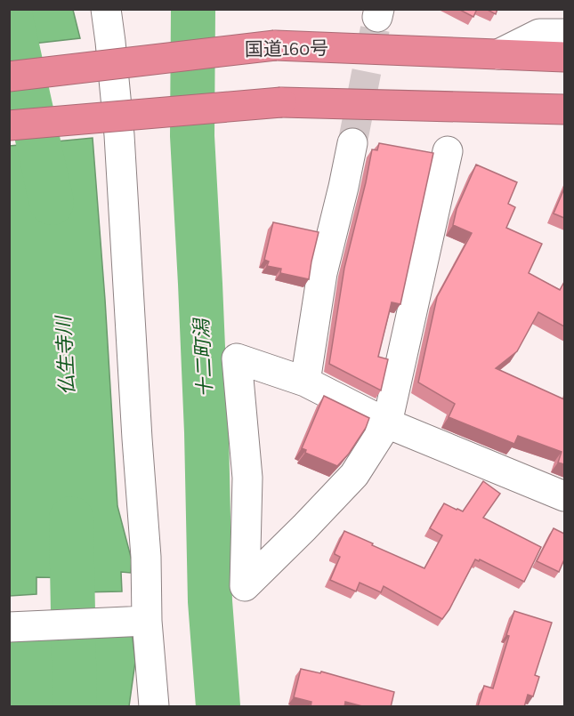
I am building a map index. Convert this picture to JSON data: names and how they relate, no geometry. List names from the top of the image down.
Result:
{
  "streets": {
    "highway": ["国道160号"]
  },
  "water": ["仏生寺川", "十二町潟"]
}
